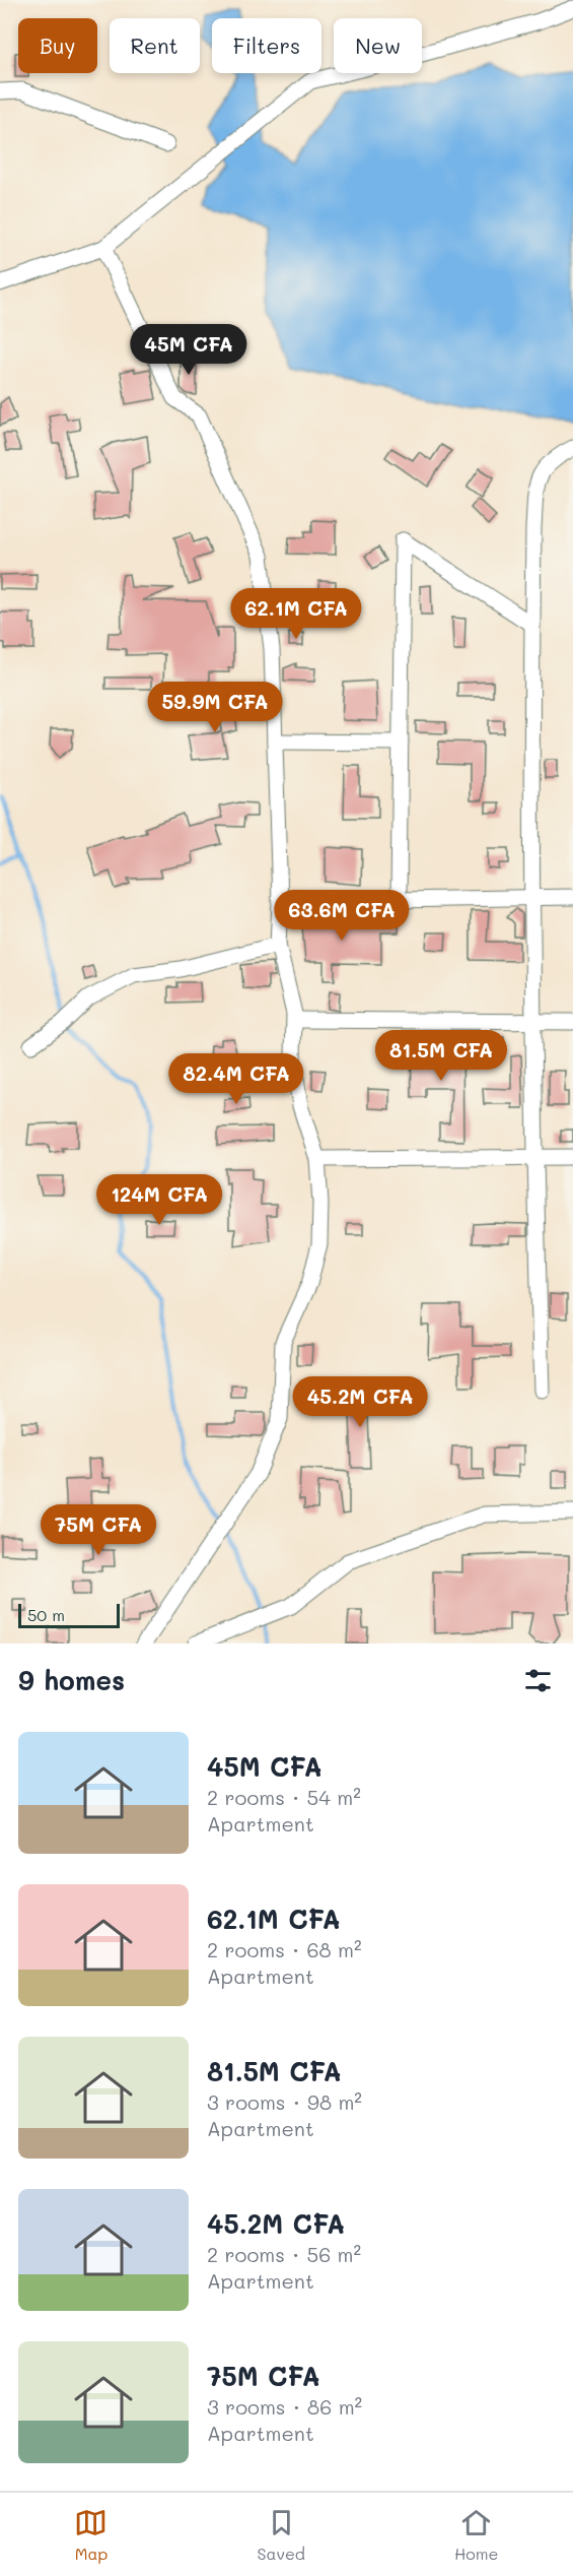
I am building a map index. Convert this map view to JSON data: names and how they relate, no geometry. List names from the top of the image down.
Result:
{
  "scale_bar": "50 m",
  "page": {
    "chip": [
      "Buy",
      "Rent",
      "Filters",
      "New"
    ],
    "price": [
      "45M CFA",
      "62.1M CFA",
      "59.9M CFA",
      "63.6M CFA",
      "81.5M CFA",
      "82.4M CFA",
      "124M CFA",
      "45.2M CFA",
      "75M CFA"
    ],
    "scale": "50 m",
    "heading": "9 homes",
    "list": [
      {
        "name": "45M CFA",
        "note": "2 rooms · 54 m² · Apartment"
      },
      {
        "name": "62.1M CFA",
        "note": "2 rooms · 68 m² · Apartment"
      },
      {
        "name": "81.5M CFA",
        "note": "3 rooms · 98 m² · Apartment"
      },
      {
        "name": "45.2M CFA",
        "note": "2 rooms · 56 m² · Apartment"
      },
      {
        "name": "75M CFA",
        "note": "3 rooms · 86 m² · Apartment"
      }
    ],
    "tabs": ["Map", "Saved", "Home"]
  }
}
